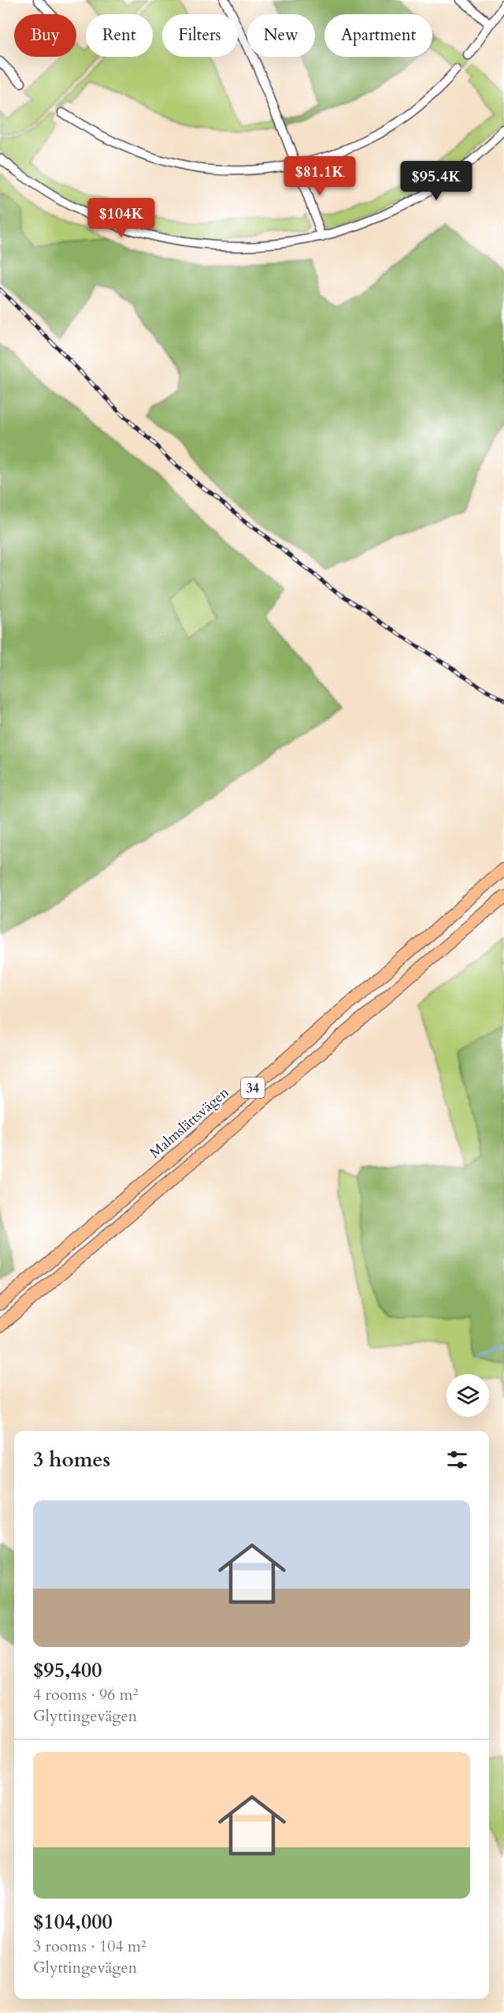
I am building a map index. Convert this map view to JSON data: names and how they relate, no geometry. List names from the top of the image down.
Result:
{
  "streets": {
    "highway": ["34", "Malmslättsvägen"]
  },
  "page": {
    "chip": [
      "Buy",
      "Rent",
      "Filters",
      "New",
      "Apartment"
    ],
    "price": ["$81.1K", "$95.4K", "$104K"],
    "heading": "3 homes",
    "list": [
      {
        "name": "$95,400",
        "note": "4 rooms · 96 m² · Glyttingevägen"
      },
      {
        "name": "$104,000",
        "note": "3 rooms · 104 m² · Glyttingevägen"
      }
    ]
  }
}
